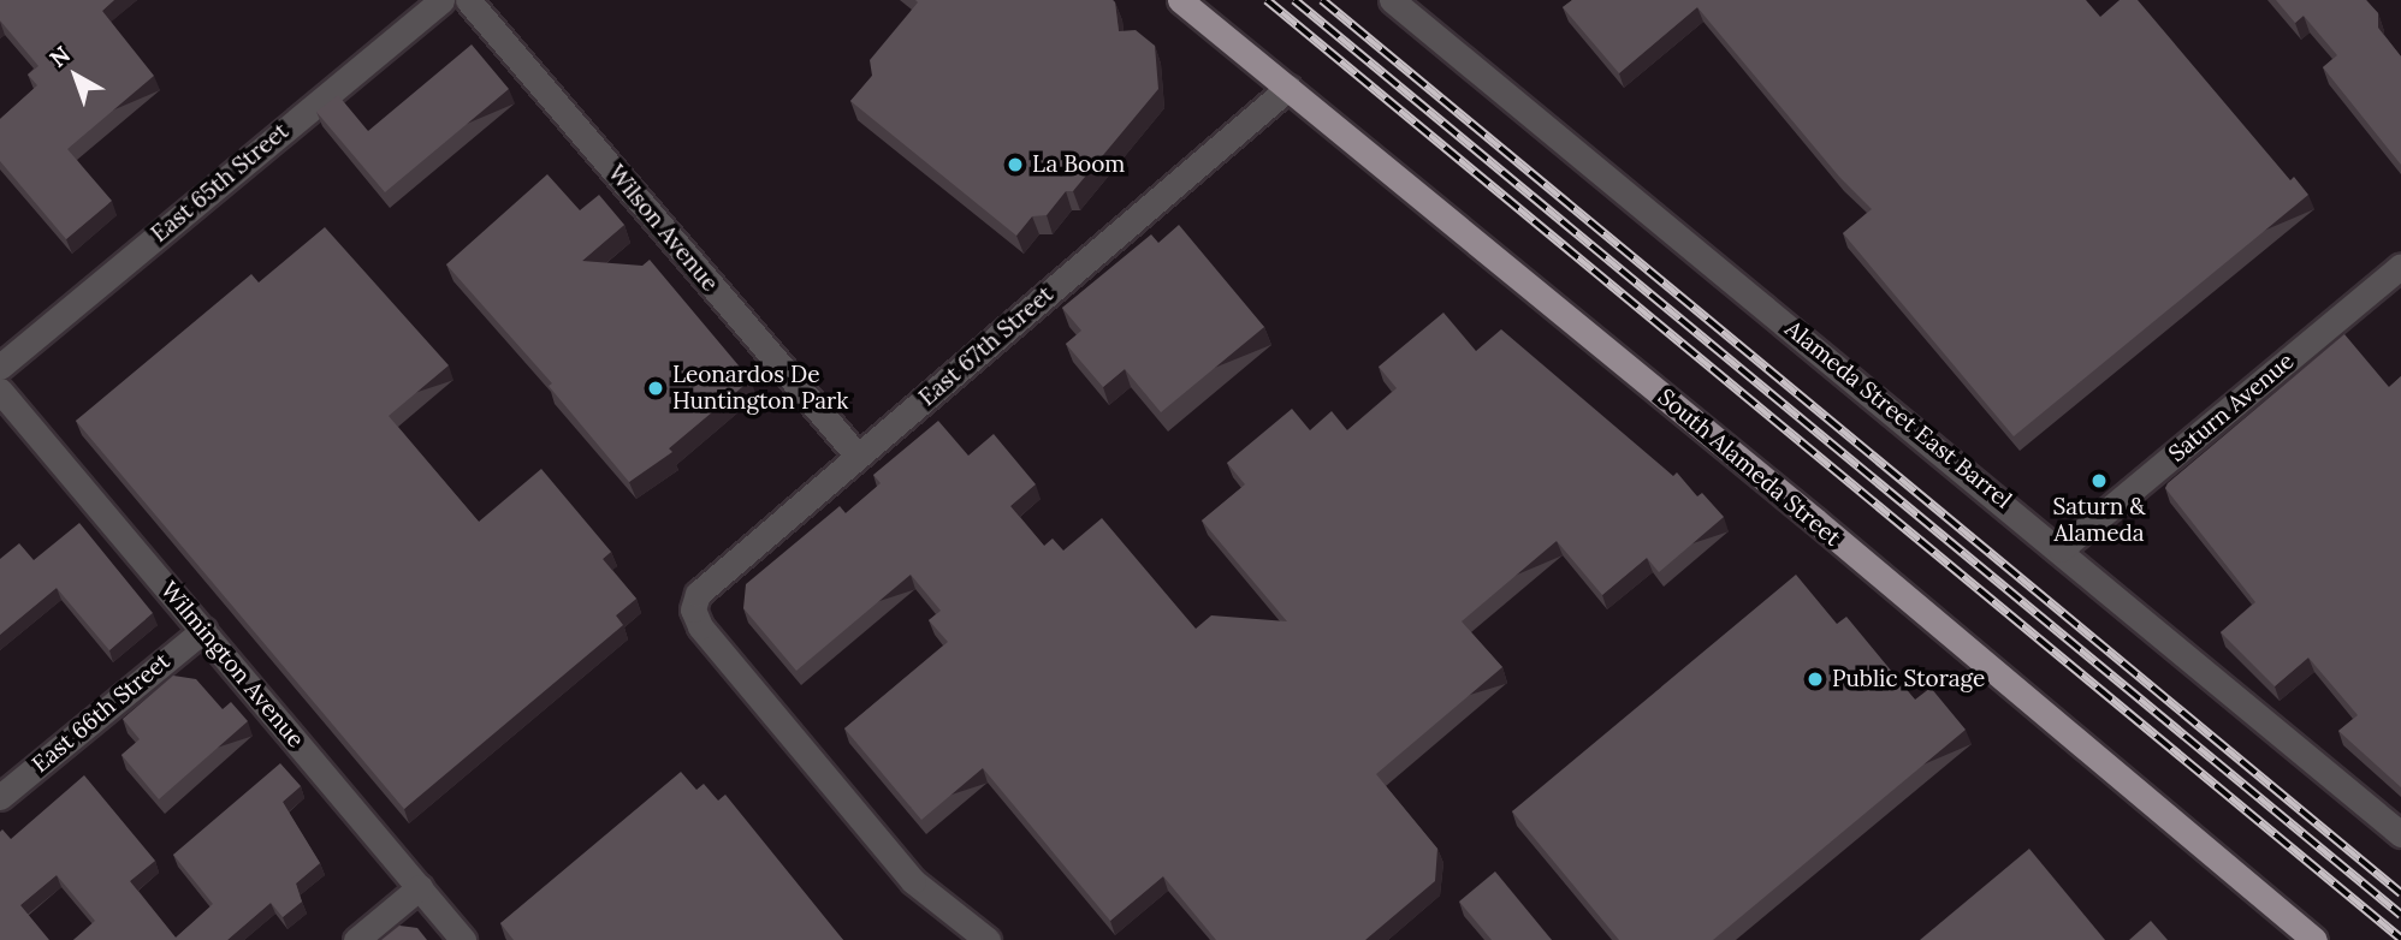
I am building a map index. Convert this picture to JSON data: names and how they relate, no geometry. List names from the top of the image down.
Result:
{
  "streets": {
    "main road": ["South Alameda Street"],
    "street": [
      "East 65th Street",
      "Wilson Avenue",
      "East 67th Street",
      "Saturn Avenue",
      "Alameda Street East Barrel",
      "Wilmington Avenue",
      "East 66th Street"
    ]
  },
  "crossings": [
    ["Wilson Avenue", "East 67th Street"],
    ["East 67th Street", "South Alameda Street"],
    ["Saturn Avenue", "Alameda Street East Barrel"],
    ["Wilmington Avenue", "East 66th Street"]
  ],
  "places": [
    "La Boom",
    "Leonardos De Huntington Park",
    "Saturn & Alameda",
    "Public Storage"
  ],
  "north": "top left"
}
